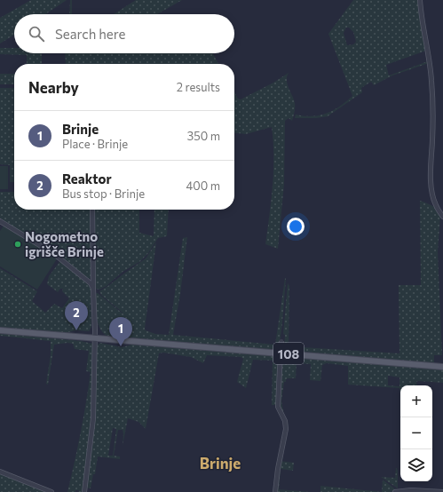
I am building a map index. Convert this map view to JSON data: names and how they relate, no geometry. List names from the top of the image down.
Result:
{
  "streets": {
    "main road": ["108"]
  },
  "districts": ["Brinje"],
  "places": ["Nogometno igrišče Brinje"],
  "page": {
    "search": "Search here",
    "heading": ["Nearby", "2 results"],
    "list": [
      {
        "mark": "1",
        "name": "Brinje",
        "note": "Place · Brinje",
        "value": "350 m"
      },
      {
        "mark": "2",
        "name": "Reaktor",
        "note": "Bus stop · Brinje",
        "value": "400 m"
      }
    ],
    "pins": ["2", "1"],
    "map_buttons": ["+", "−"]
  }
}
